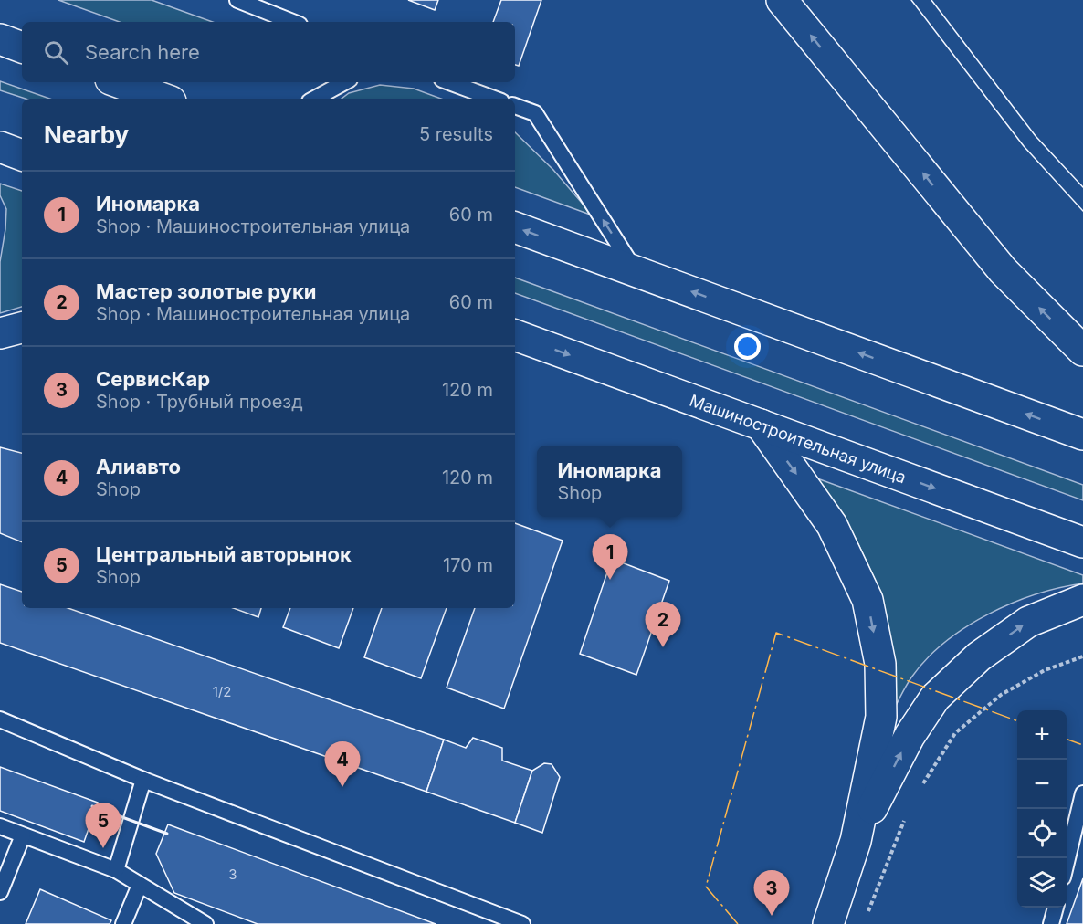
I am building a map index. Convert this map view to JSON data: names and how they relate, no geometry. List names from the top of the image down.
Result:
{
  "streets": {
    "main road": ["Машиностроительная улица"]
  },
  "house_numbers": ["1/2", "3"],
  "page": {
    "search": "Search here",
    "heading": ["Nearby", "5 results"],
    "list": [
      {
        "mark": "1",
        "name": "Иномарка",
        "note": "Shop · Машиностроительная улица",
        "value": "60 m"
      },
      {
        "mark": "2",
        "name": "Мастер золотые руки",
        "note": "Shop · Машиностроительная улица",
        "value": "60 m"
      },
      {
        "mark": "3",
        "name": "СервисКар",
        "note": "Shop · Трубный проезд",
        "value": "120 m"
      },
      {
        "mark": "4",
        "name": "Алиавто",
        "note": "Shop",
        "value": "120 m"
      },
      {
        "mark": "5",
        "name": "Центральный авторынок",
        "note": "Shop",
        "value": "170 m"
      }
    ],
    "popup": ["Иномарка", "Shop"],
    "pins": [
      "1",
      "2",
      "4",
      "5",
      "3"
    ],
    "map_buttons": ["+", "−"]
  }
}
